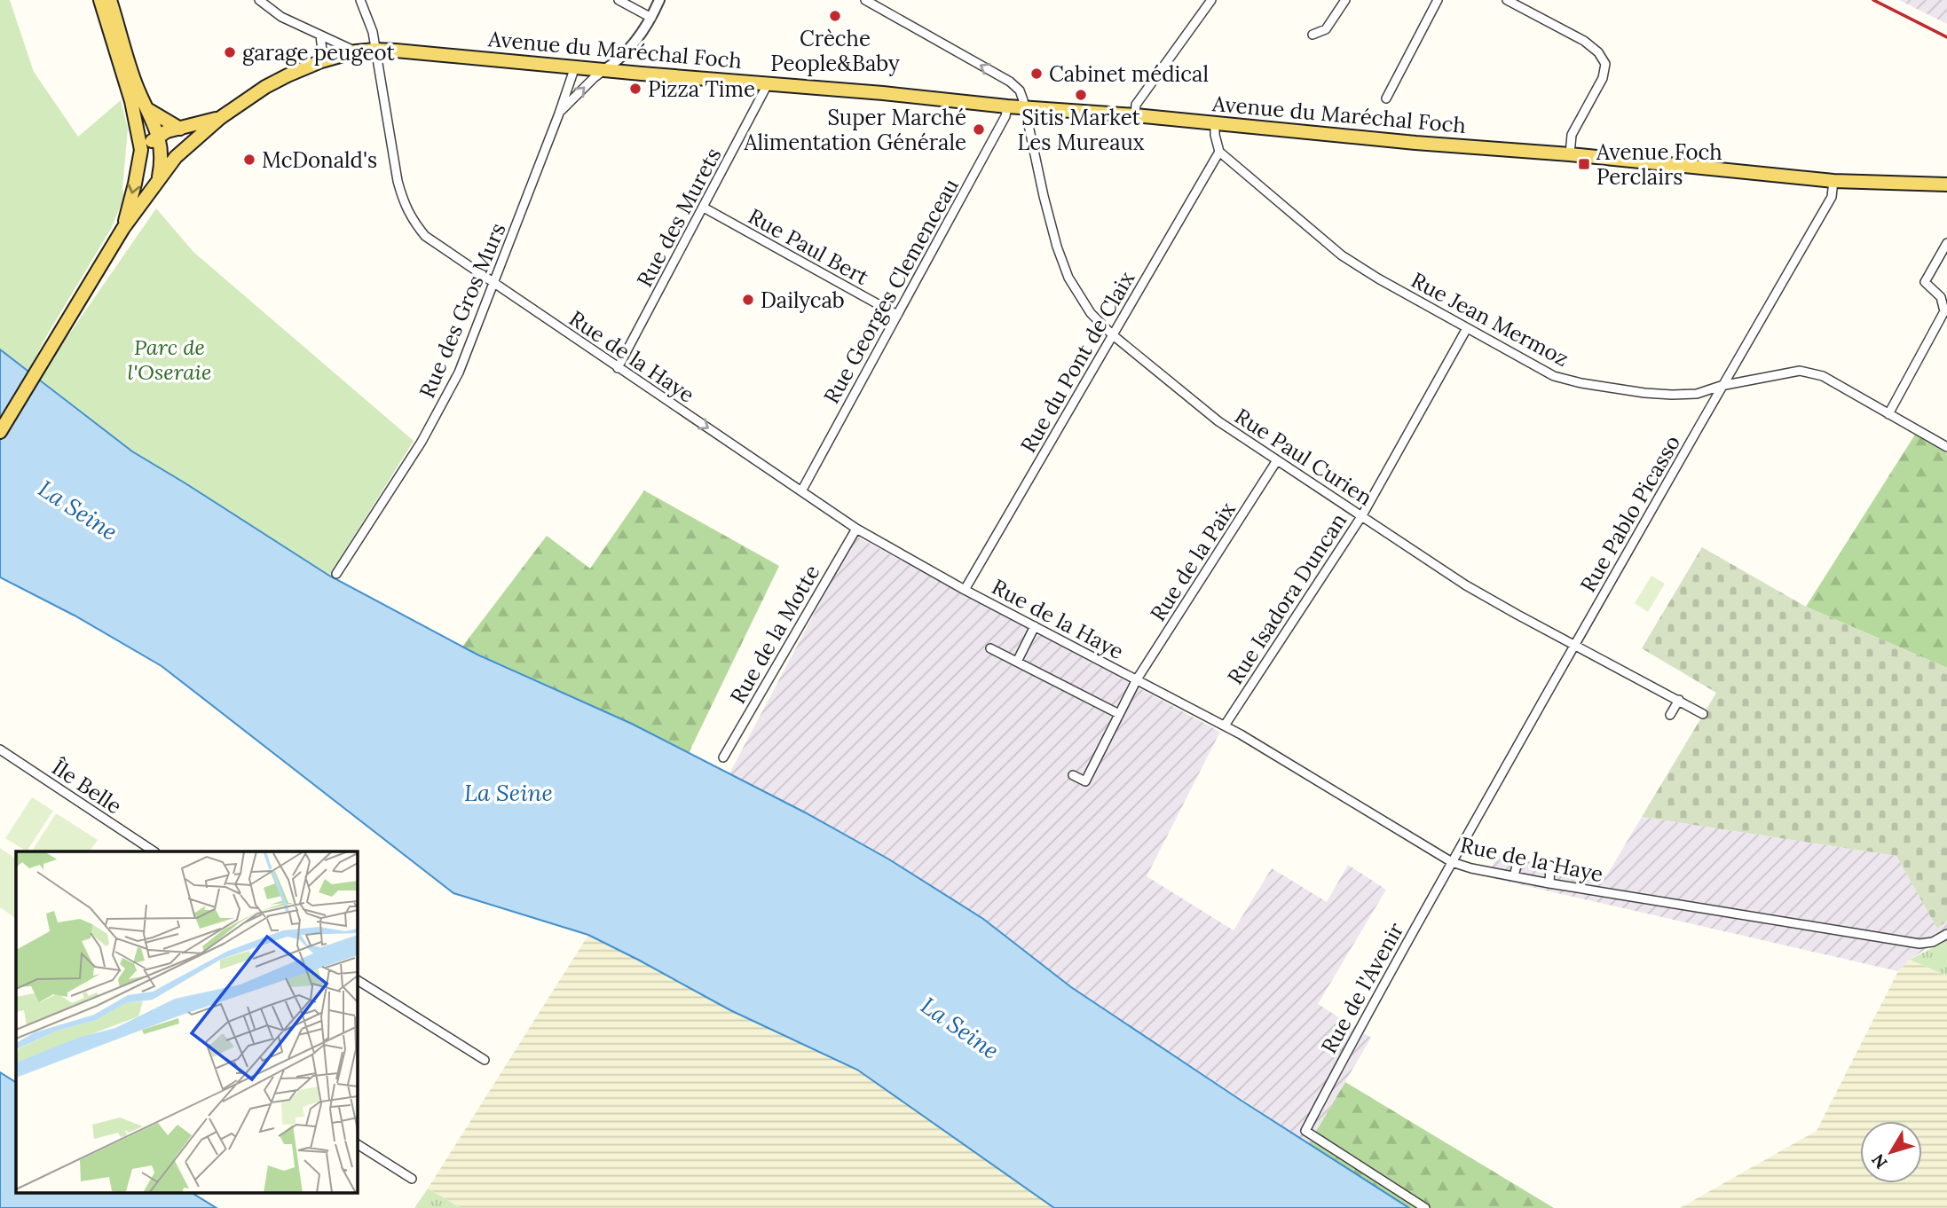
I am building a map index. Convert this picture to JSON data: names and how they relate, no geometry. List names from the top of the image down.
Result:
{
  "streets": {
    "main road": ["Avenue du Maréchal Foch"],
    "street": [
      "Rue des Murets",
      "Rue Paul Bert",
      "Rue Georges Clemenceau",
      "Rue des Gros Murs",
      "Rue Jean Mermoz",
      "Rue de la Haye",
      "Rue du Pont de Claix",
      "Rue Paul Curien",
      "Rue Pablo Picasso",
      "Rue de la Paix",
      "Rue Isadora Duncan",
      "Rue de la Motte",
      "Île Belle",
      "Rue de l'Avenir"
    ]
  },
  "crossings": [
    ["Avenue du Maréchal Foch", "Rue des Murets"],
    ["Avenue du Maréchal Foch", "Rue Georges Clemenceau"],
    ["Avenue du Maréchal Foch", "Rue des Gros Murs"],
    ["Avenue du Maréchal Foch", "Rue de la Haye"],
    ["Avenue du Maréchal Foch", "Rue Paul Curien"],
    ["Avenue du Maréchal Foch", "Rue Pablo Picasso"],
    ["Rue des Murets", "Rue Paul Bert"],
    ["Rue des Murets", "Rue de la Haye"],
    ["Rue Paul Bert", "Rue Georges Clemenceau"],
    ["Rue Georges Clemenceau", "Rue de la Haye"],
    ["Rue des Gros Murs", "Rue de la Haye"],
    ["Rue Jean Mermoz", "Rue du Pont de Claix"],
    ["Rue Jean Mermoz", "Rue Pablo Picasso"],
    ["Rue Jean Mermoz", "Rue Isadora Duncan"],
    ["Rue de la Haye", "Rue du Pont de Claix"],
    ["Rue de la Haye", "Rue Pablo Picasso"],
    ["Rue de la Haye", "Rue de la Paix"],
    ["Rue de la Haye", "Rue Isadora Duncan"],
    ["Rue de la Haye", "Rue de la Motte"],
    ["Rue de la Haye", "Rue de l'Avenir"],
    ["Rue du Pont de Claix", "Rue Paul Curien"],
    ["Rue Paul Curien", "Rue Pablo Picasso"],
    ["Rue Paul Curien", "Rue de la Paix"],
    ["Rue Paul Curien", "Rue Isadora Duncan"],
    ["Rue Pablo Picasso", "Rue de l'Avenir"]
  ],
  "water": ["La Seine"],
  "parks": ["Parc de l'Oseraie"],
  "places": {
    "other": [
      "Crèche People&Baby",
      "garage peugeot",
      "Cabinet médical",
      "Pizza Time",
      "Sitis Market Les Mureaux",
      "Super Marché Alimentation Générale",
      "McDonald's",
      "Dailycab"
    ],
    "transit": ["Avenue Foch Perclairs"]
  },
  "north": "bottom left"
}
